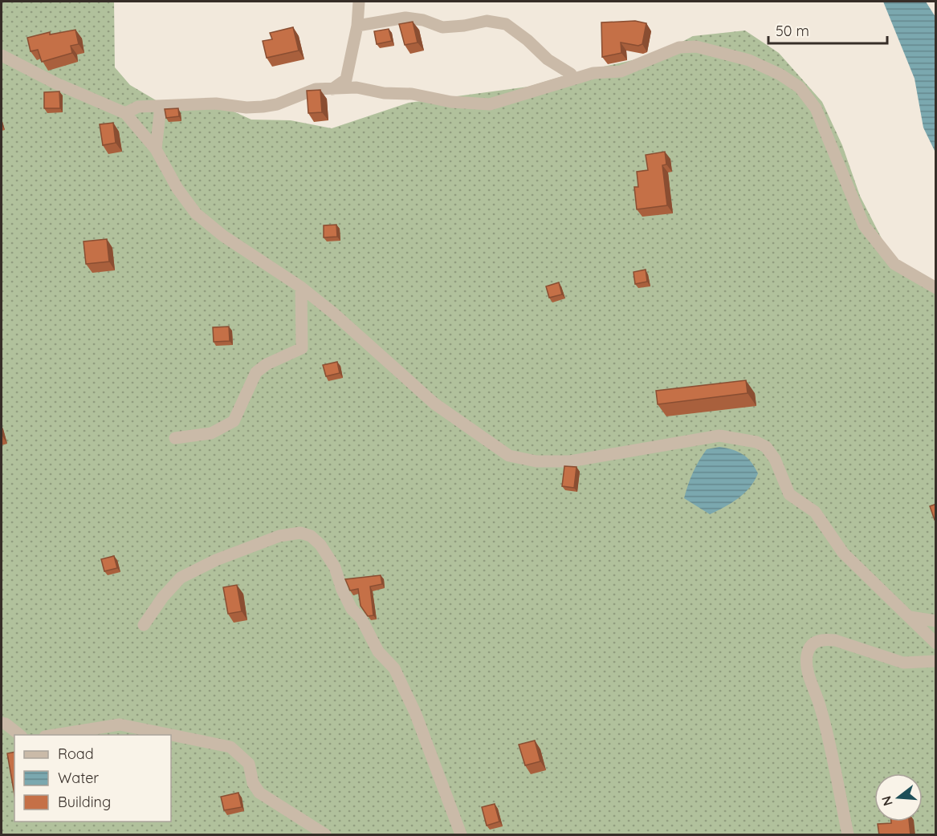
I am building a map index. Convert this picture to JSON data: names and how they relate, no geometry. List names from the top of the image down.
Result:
{
  "legend": ["Road", "Water", "Building"],
  "scale_bar": "50 m",
  "north": "left"
}
